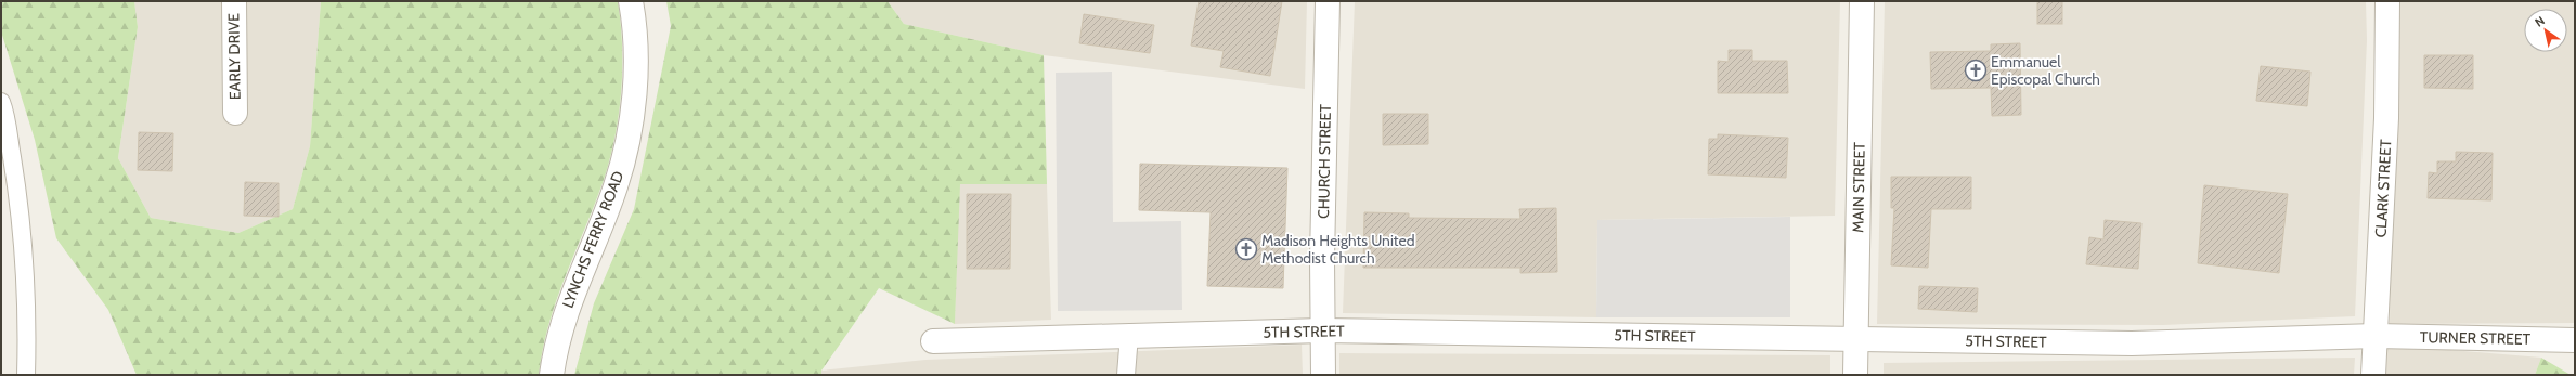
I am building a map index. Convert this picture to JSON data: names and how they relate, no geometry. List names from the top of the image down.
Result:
{
  "streets": {
    "street": [
      "EARLY DRIVE",
      "CHURCH STREET",
      "MAIN STREET",
      "CLARK STREET",
      "LYNCHS FERRY ROAD",
      "5TH STREET",
      "TURNER STREET"
    ]
  },
  "crossings": [
    ["CHURCH STREET", "5TH STREET"],
    ["MAIN STREET", "5TH STREET"],
    ["CLARK STREET", "5TH STREET"],
    ["CLARK STREET", "TURNER STREET"],
    ["5TH STREET", "TURNER STREET"]
  ],
  "places": {
    "church": ["Emmanuel Episcopal Church", "Madison Heights United Methodist Church"]
  },
  "north": "top left"
}
